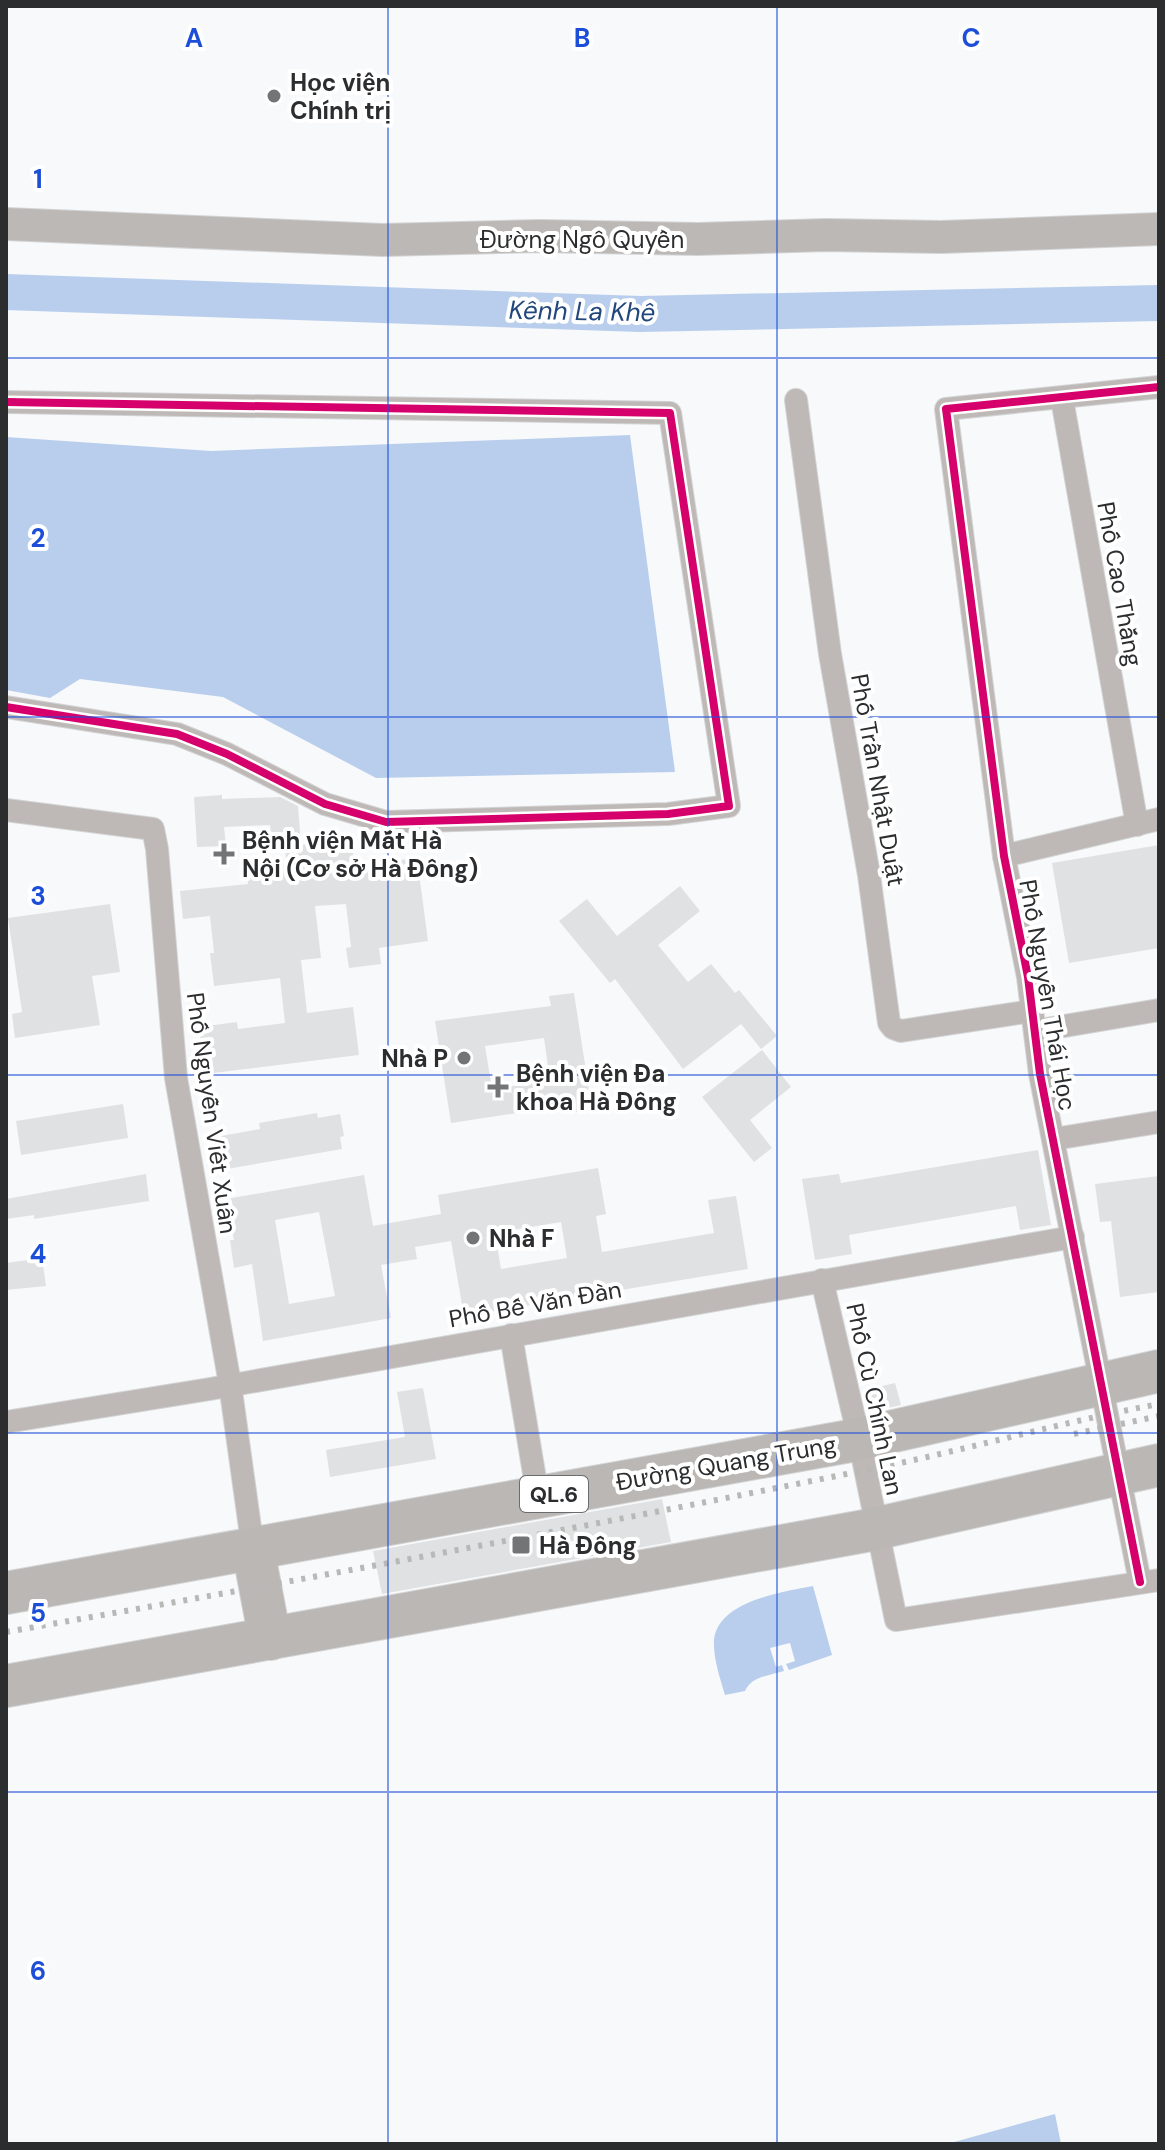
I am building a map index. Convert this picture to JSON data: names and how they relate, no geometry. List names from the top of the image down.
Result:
{
  "streets": {
    "highway": ["Đường Quang Trung", "QL.6"],
    "street": [
      "Đường Ngô Quyền",
      "Phố Cao Thắng",
      "Phố Trần Nhật Duật",
      "Phố Nguyễn Thái Học",
      "Phố Nguyễn Viết Xuân",
      "Phố Bế Văn Đàn",
      "Phố Cù Chính Lan"
    ]
  },
  "crossings": [
    ["Phố Cao Thắng", "Phố Nguyễn Thái Học"],
    ["Phố Trần Nhật Duật", "Phố Nguyễn Thái Học"],
    ["Phố Nguyễn Thái Học", "Phố Bế Văn Đàn"],
    ["Phố Nguyễn Thái Học", "Phố Cù Chính Lan"],
    ["Phố Nguyễn Thái Học", "Đường Quang Trung"],
    ["Phố Nguyễn Viết Xuân", "Phố Bế Văn Đàn"],
    ["Phố Nguyễn Viết Xuân", "Đường Quang Trung"],
    ["Phố Bế Văn Đàn", "Phố Cù Chính Lan"],
    ["Phố Cù Chính Lan", "Đường Quang Trung"]
  ],
  "water": ["Kênh La Khê"],
  "places": {
    "other": ["Học viện Chính trị", "Nhà P", "Nhà F"],
    "health": ["Bệnh viện Mắt Hà Nội (Cơ sở Hà Đông)", "Bệnh viện Đa khoa Hà Đông"],
    "transit": ["Hà Đông"]
  },
  "grid": {
    "columns": ["A", "B", "C"],
    "rows": [
      "1",
      "2",
      "3",
      "4",
      "5",
      "6"
    ]
  }
}
